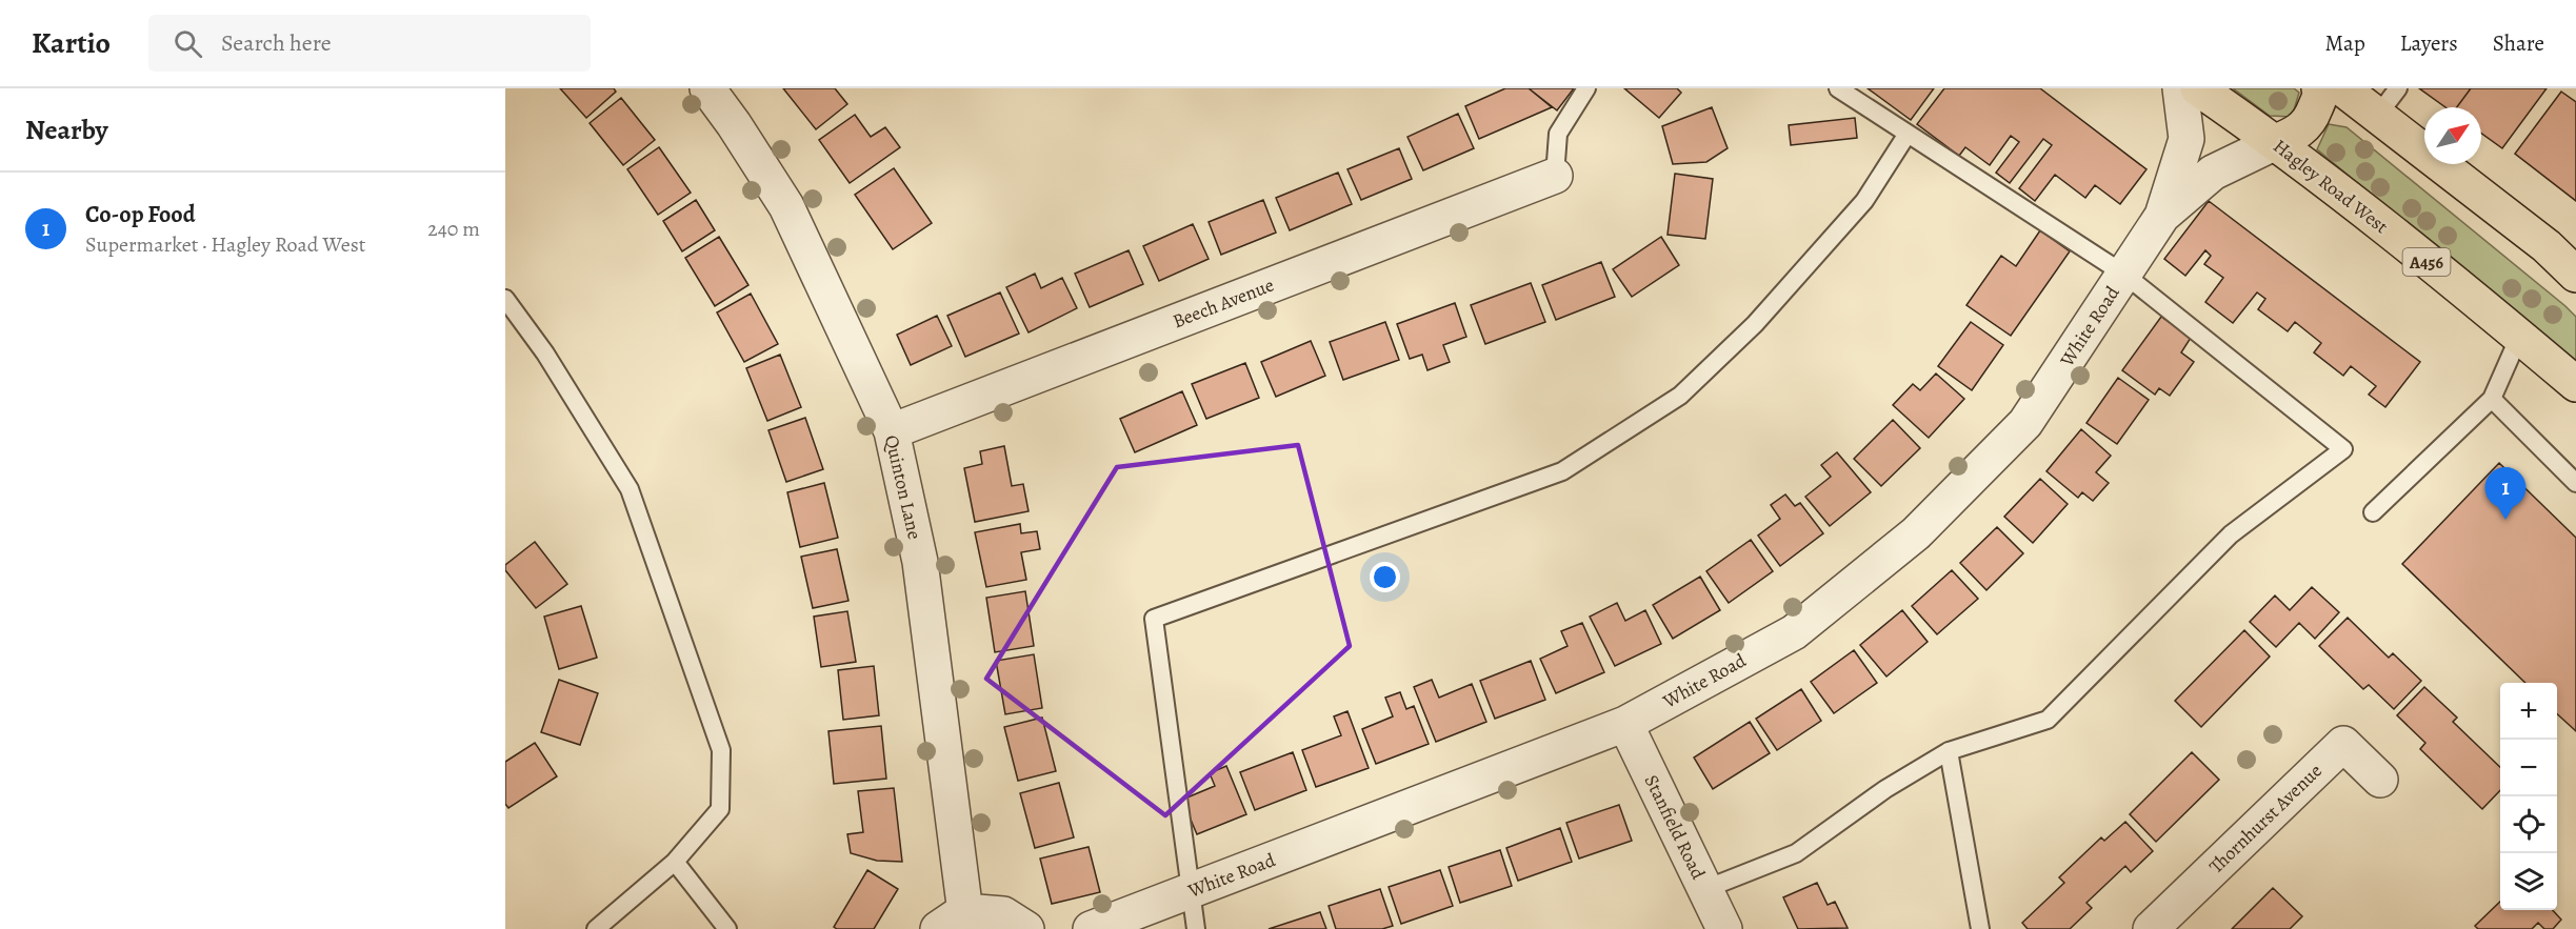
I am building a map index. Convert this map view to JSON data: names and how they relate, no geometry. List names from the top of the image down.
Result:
{
  "streets": {
    "highway": ["Hagley Road West", "A456"],
    "street": [
      "Beech Avenue",
      "White Road",
      "Quinton Lane",
      "Thornhurst Avenue",
      "Stanfield Road"
    ]
  },
  "crossings": [
    ["Hagley Road West", "White Road"],
    ["Beech Avenue", "Quinton Lane"],
    ["White Road", "Stanfield Road"]
  ],
  "north": "top right",
  "page": {
    "header": "Kartio",
    "search": "Search here",
    "nav": ["Map", "Layers", "Share"],
    "heading": "Nearby",
    "list": [
      {
        "mark": "1",
        "name": "Co-op Food",
        "note": "Supermarket · Hagley Road West",
        "value": "240 m"
      }
    ],
    "pins": "1",
    "map_buttons": ["+", "−"]
  }
}
